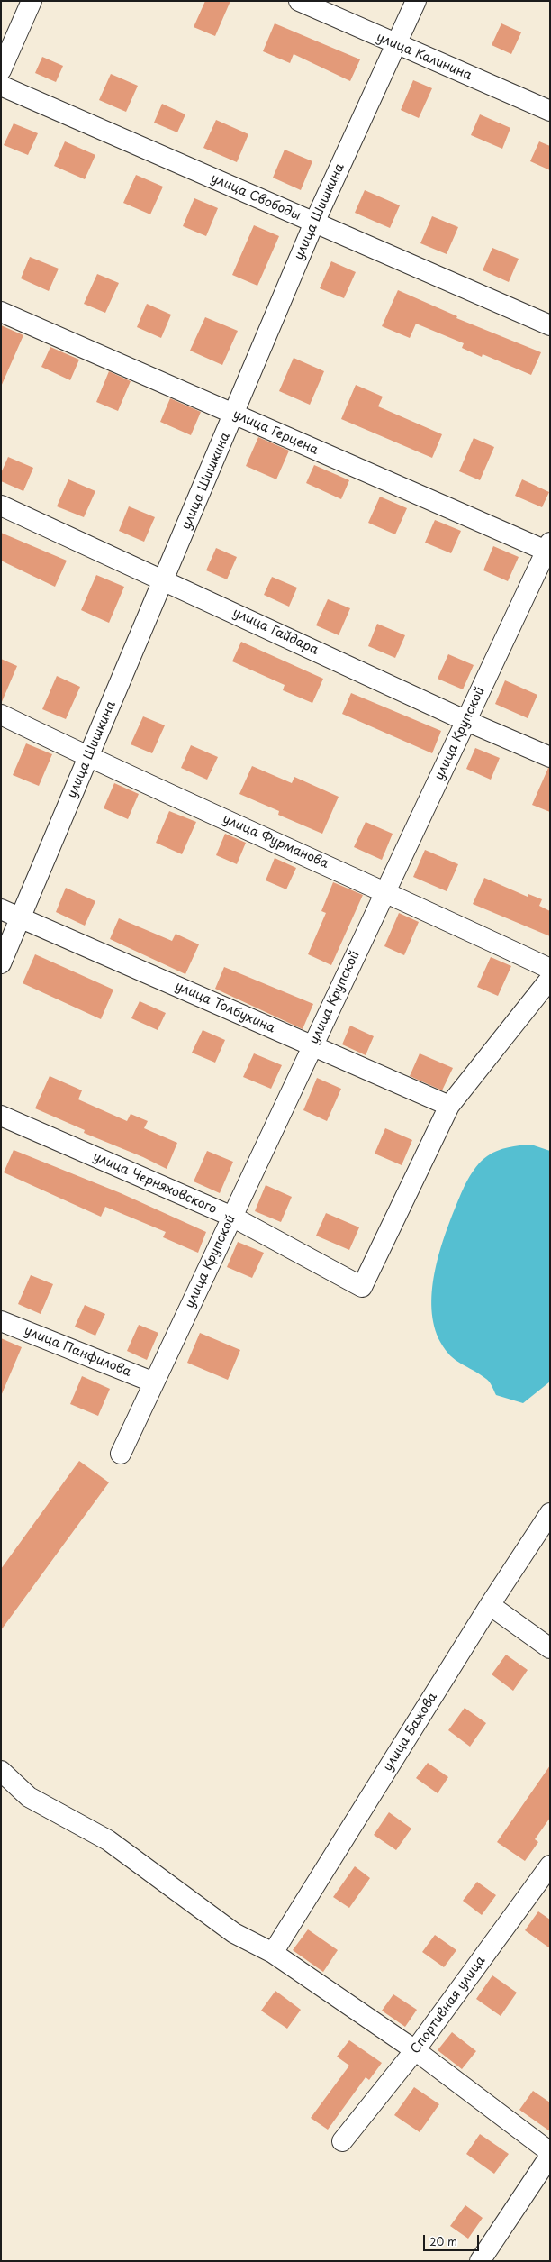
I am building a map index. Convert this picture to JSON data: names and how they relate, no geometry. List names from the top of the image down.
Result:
{
  "streets": {
    "street": [
      "улица Калинина",
      "улица Свободы",
      "улица Шишкина",
      "улица Герцена",
      "улица Гайдара",
      "улица Крупской",
      "улица Фурманова",
      "улица Толбухина",
      "улица Черняховского",
      "улица Панфилова",
      "улица Бажова",
      "Спортивная улица"
    ]
  },
  "crossings": [
    ["улица Калинина", "улица Шишкина"],
    ["улица Свободы", "улица Шишкина"],
    ["улица Шишкина", "улица Герцена"],
    ["улица Шишкина", "улица Гайдара"],
    ["улица Шишкина", "улица Фурманова"],
    ["улица Шишкина", "улица Толбухина"],
    ["улица Герцена", "улица Крупской"],
    ["улица Гайдара", "улица Крупской"],
    ["улица Крупской", "улица Фурманова"],
    ["улица Крупской", "улица Толбухина"],
    ["улица Крупской", "улица Черняховского"],
    ["улица Крупской", "улица Панфилова"],
    ["улица Толбухина", "улица Черняховского"]
  ],
  "scale_bar": "20 m"
}
